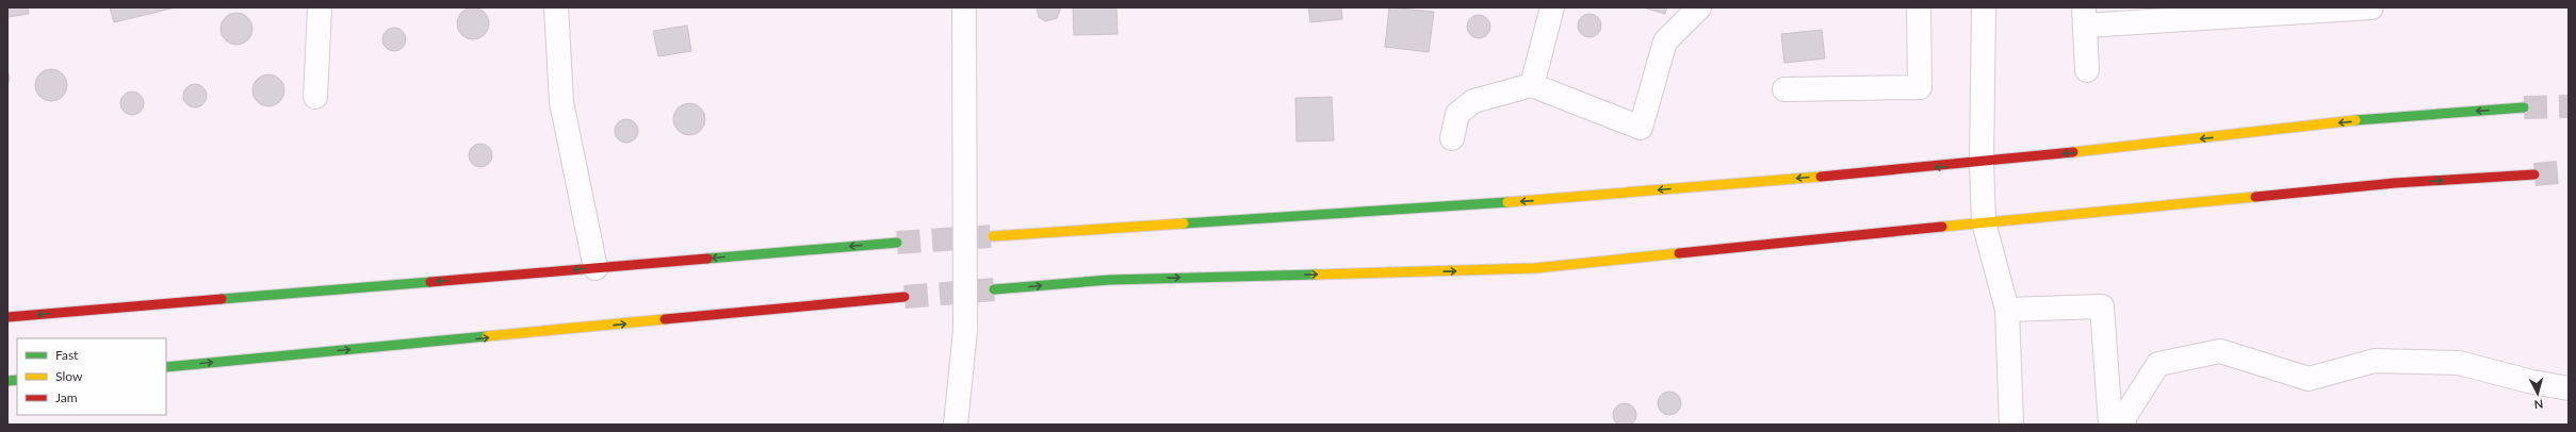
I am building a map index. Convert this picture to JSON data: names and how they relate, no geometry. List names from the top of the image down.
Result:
{
  "legend": ["Fast", "Slow", "Jam"],
  "north": "bottom"
}
